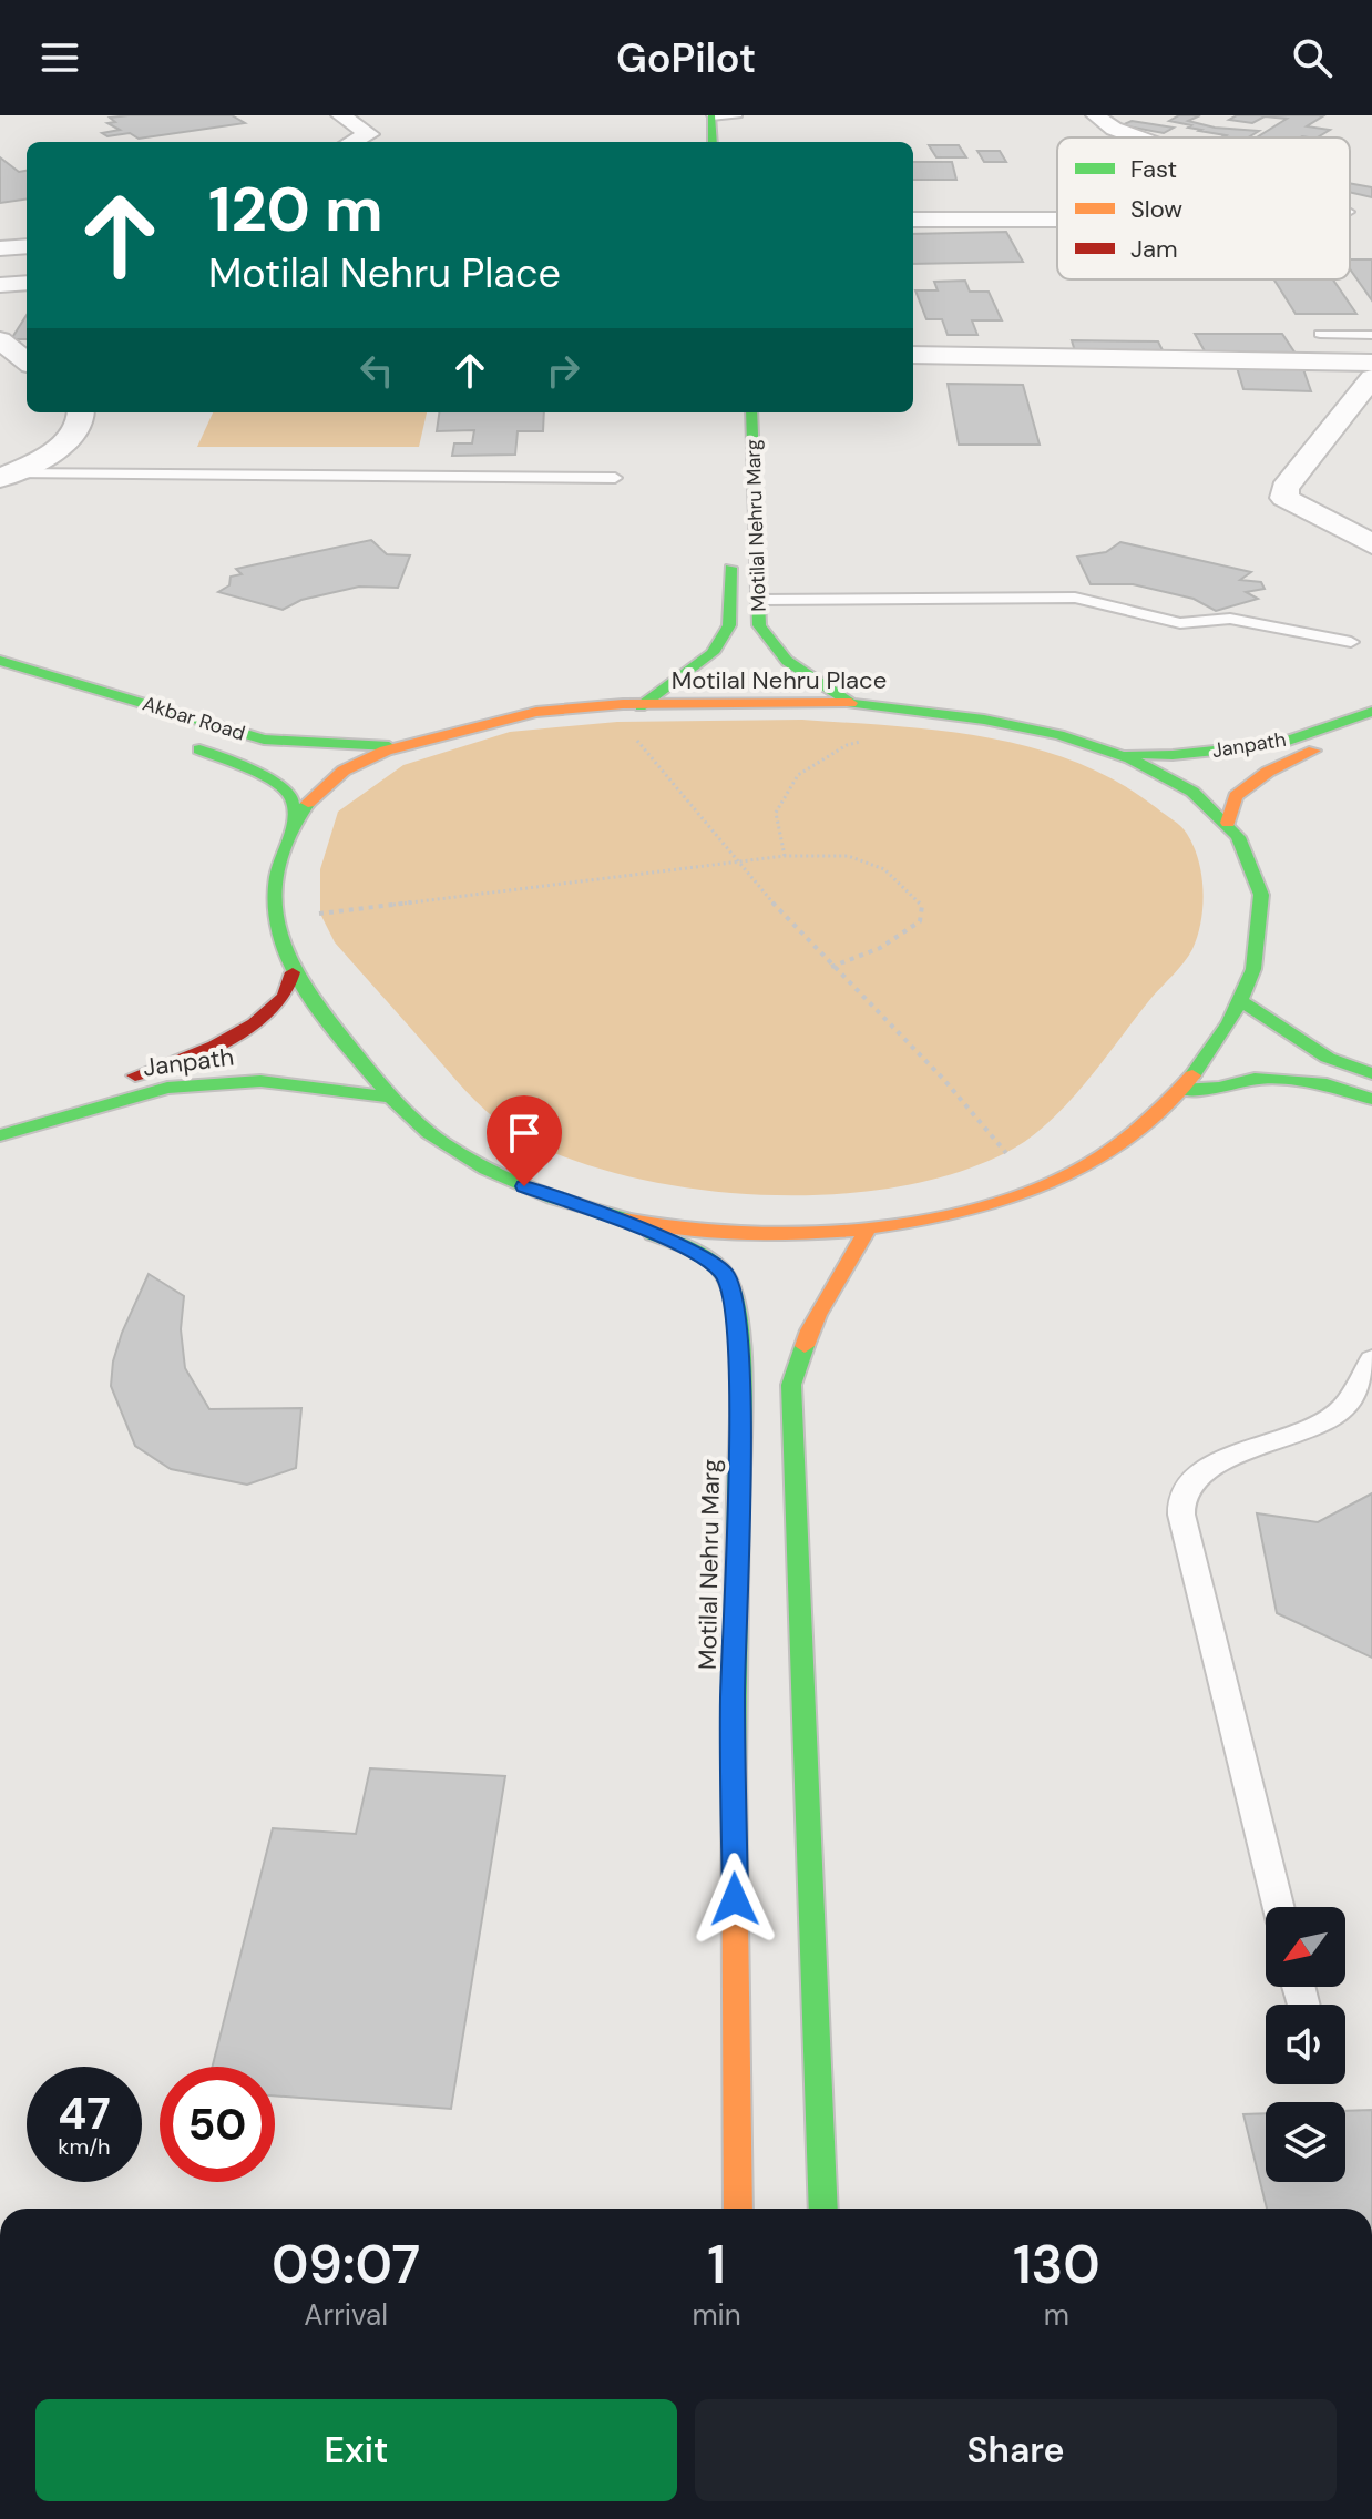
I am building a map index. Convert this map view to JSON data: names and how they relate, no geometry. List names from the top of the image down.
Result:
{
  "streets": {
    "main road": [
      "Motilal Nehru Marg",
      "Motilal Nehru Place",
      "Akbar Road",
      "Janpath"
    ]
  },
  "crossings": [
    ["Motilal Nehru Marg", "Motilal Nehru Place"],
    ["Motilal Nehru Place", "Akbar Road"],
    ["Motilal Nehru Place", "Janpath"]
  ],
  "legend": ["Fast", "Slow", "Jam"],
  "north": "bottom left",
  "page": {
    "header": "GoPilot",
    "turn": ["120 m", "Motilal Nehru Place"],
    "speed": "47 km/h",
    "limit": "50",
    "eta": [
      "09:07",
      "Arrival",
      "1",
      "min",
      "130",
      "m"
    ],
    "buttons": ["Exit", "Share"]
  }
}
